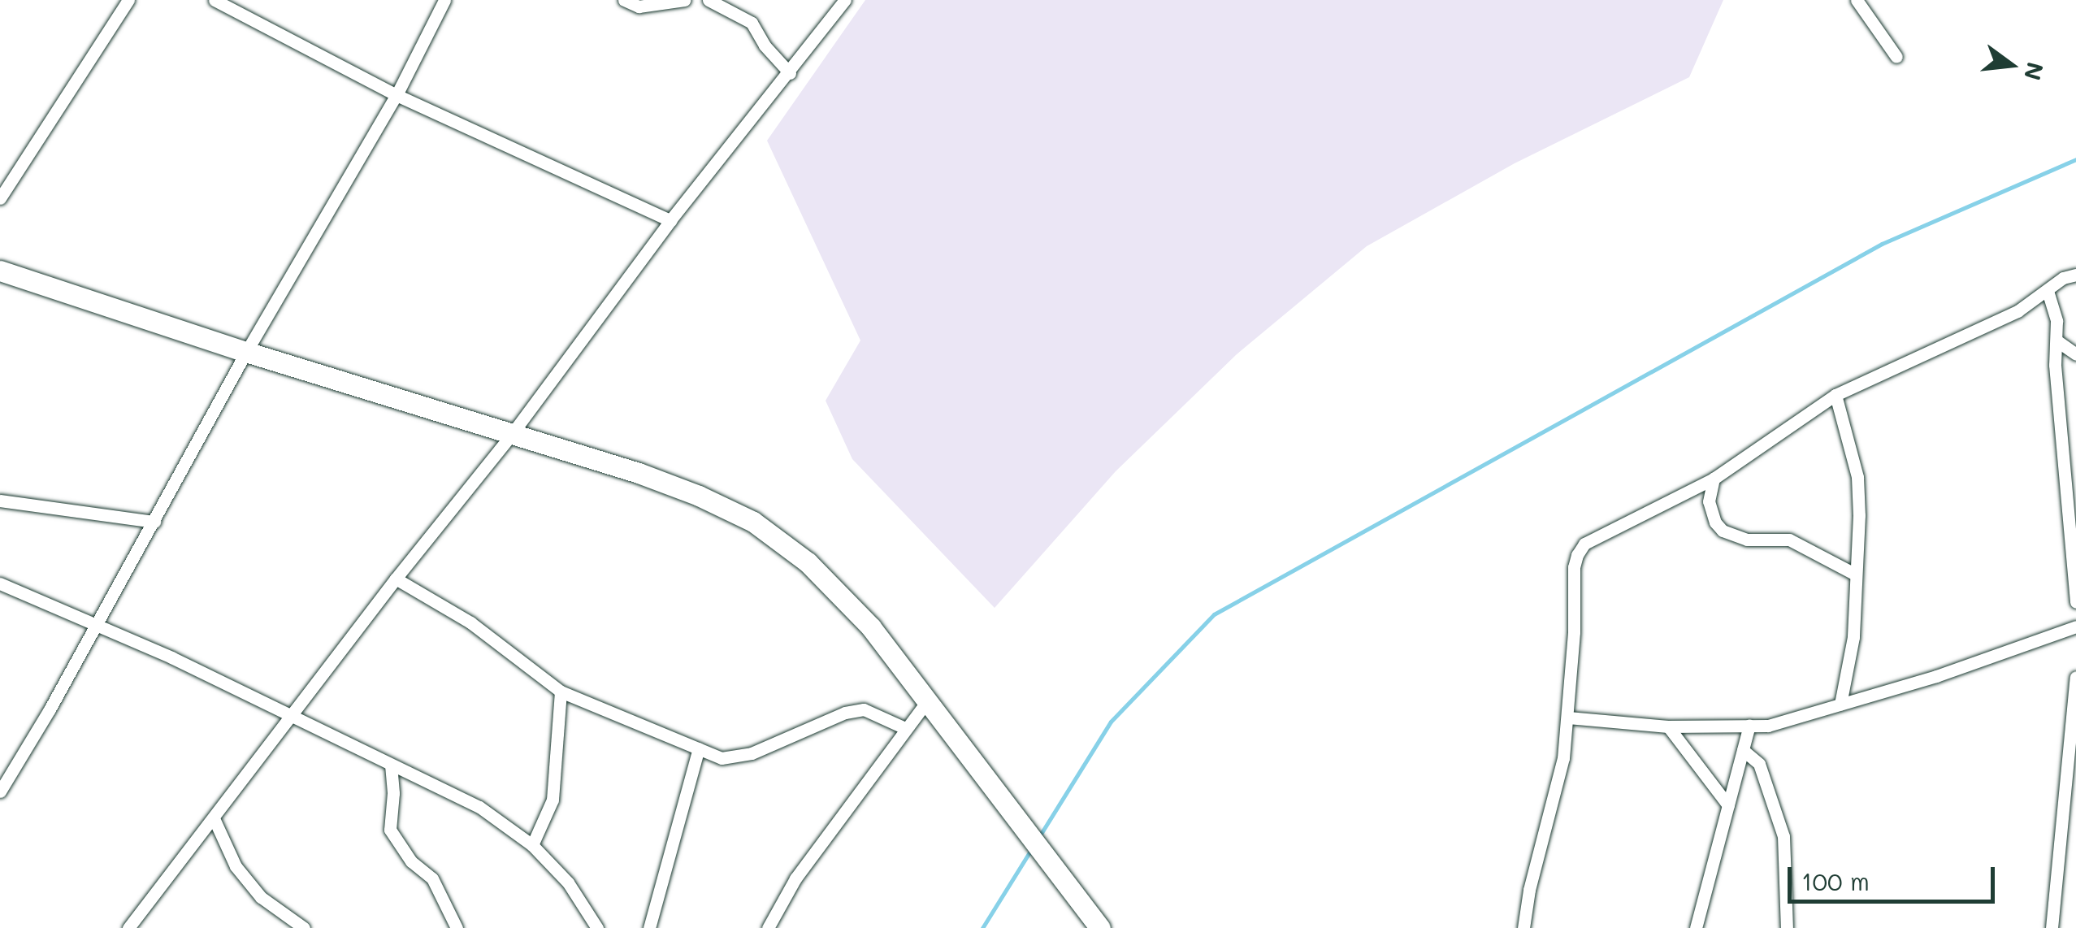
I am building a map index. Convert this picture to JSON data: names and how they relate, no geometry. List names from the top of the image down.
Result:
{
  "scale_bar": "100 m",
  "north": "right"
}
